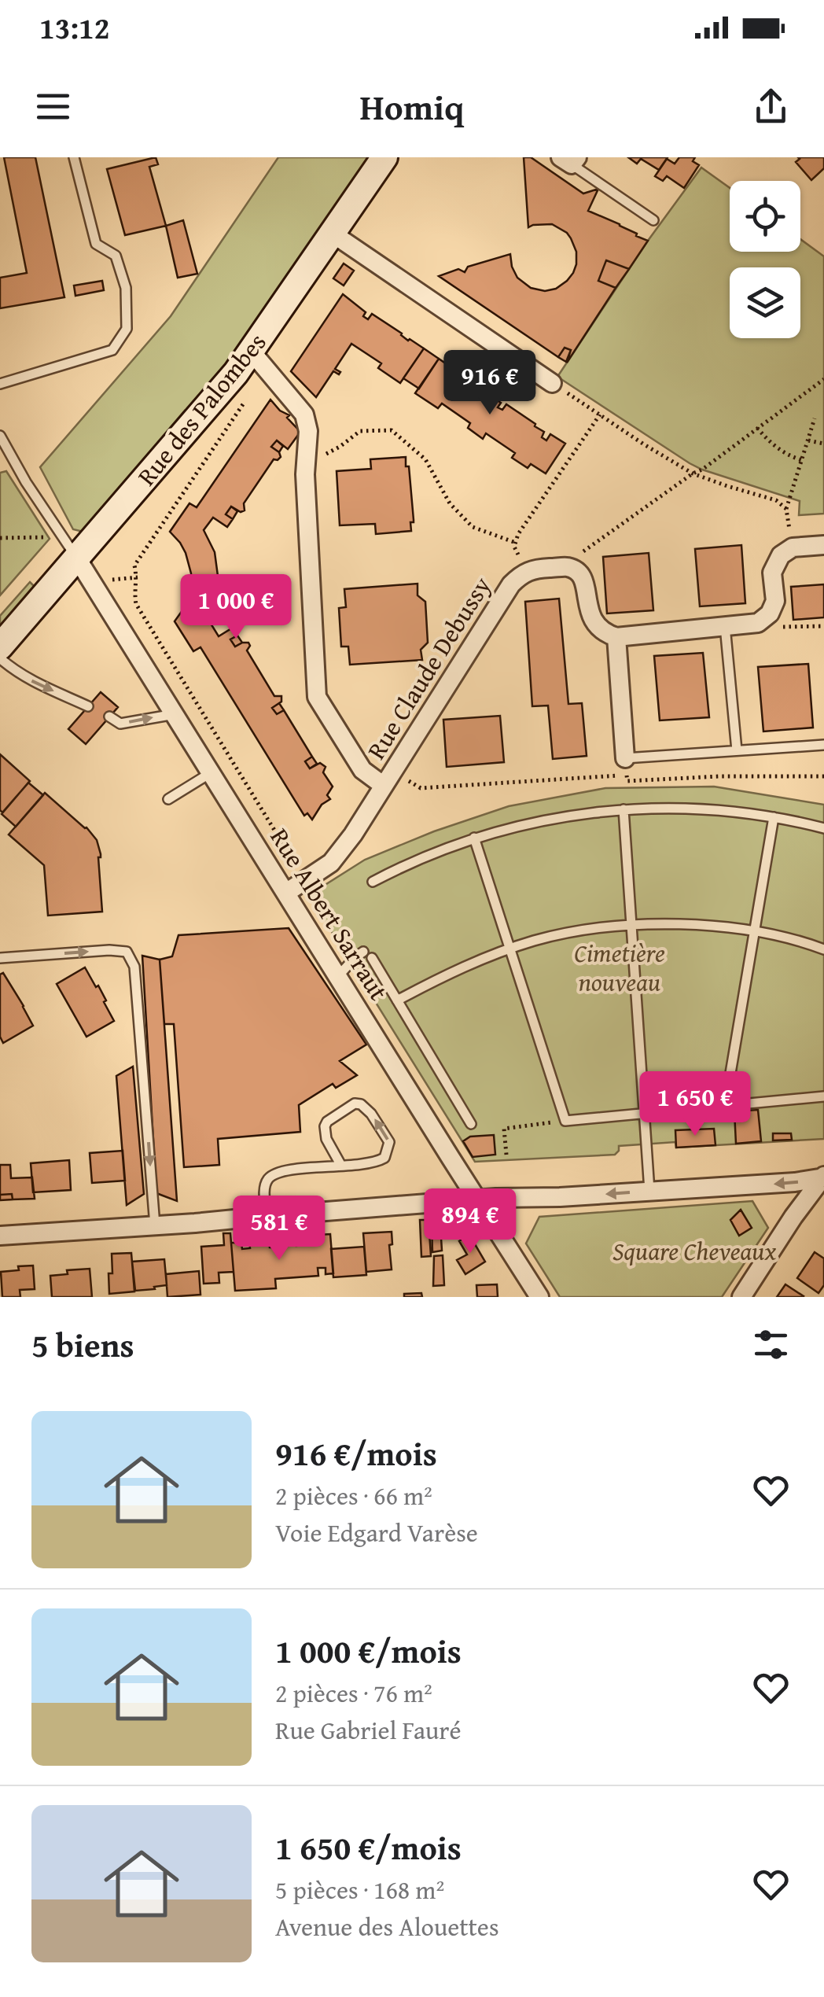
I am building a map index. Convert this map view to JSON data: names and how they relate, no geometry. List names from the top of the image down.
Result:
{
  "streets": {
    "street": ["Rue des Palombes", "Rue Claude Debussy", "Rue Albert Sarraut"]
  },
  "crossings": [
    ["Rue des Palombes", "Rue Albert Sarraut"],
    ["Rue Claude Debussy", "Rue Albert Sarraut"]
  ],
  "parks": ["Cimetière nouveau", "Square Cheveaux"],
  "page": {
    "status": "13:12",
    "header": "Homiq",
    "price": [
      "916 €",
      "1 000 €",
      "1 650 €",
      "894 €",
      "581 €"
    ],
    "heading": "5 biens",
    "list": [
      {
        "name": "916 €/mois",
        "note": "2 pièces · 66 m² · Voie Edgard Varèse"
      },
      {
        "name": "1 000 €/mois",
        "note": "2 pièces · 76 m² · Rue Gabriel Fauré"
      },
      {
        "name": "1 650 €/mois",
        "note": "5 pièces · 168 m² · Avenue des Alouettes"
      }
    ]
  }
}
